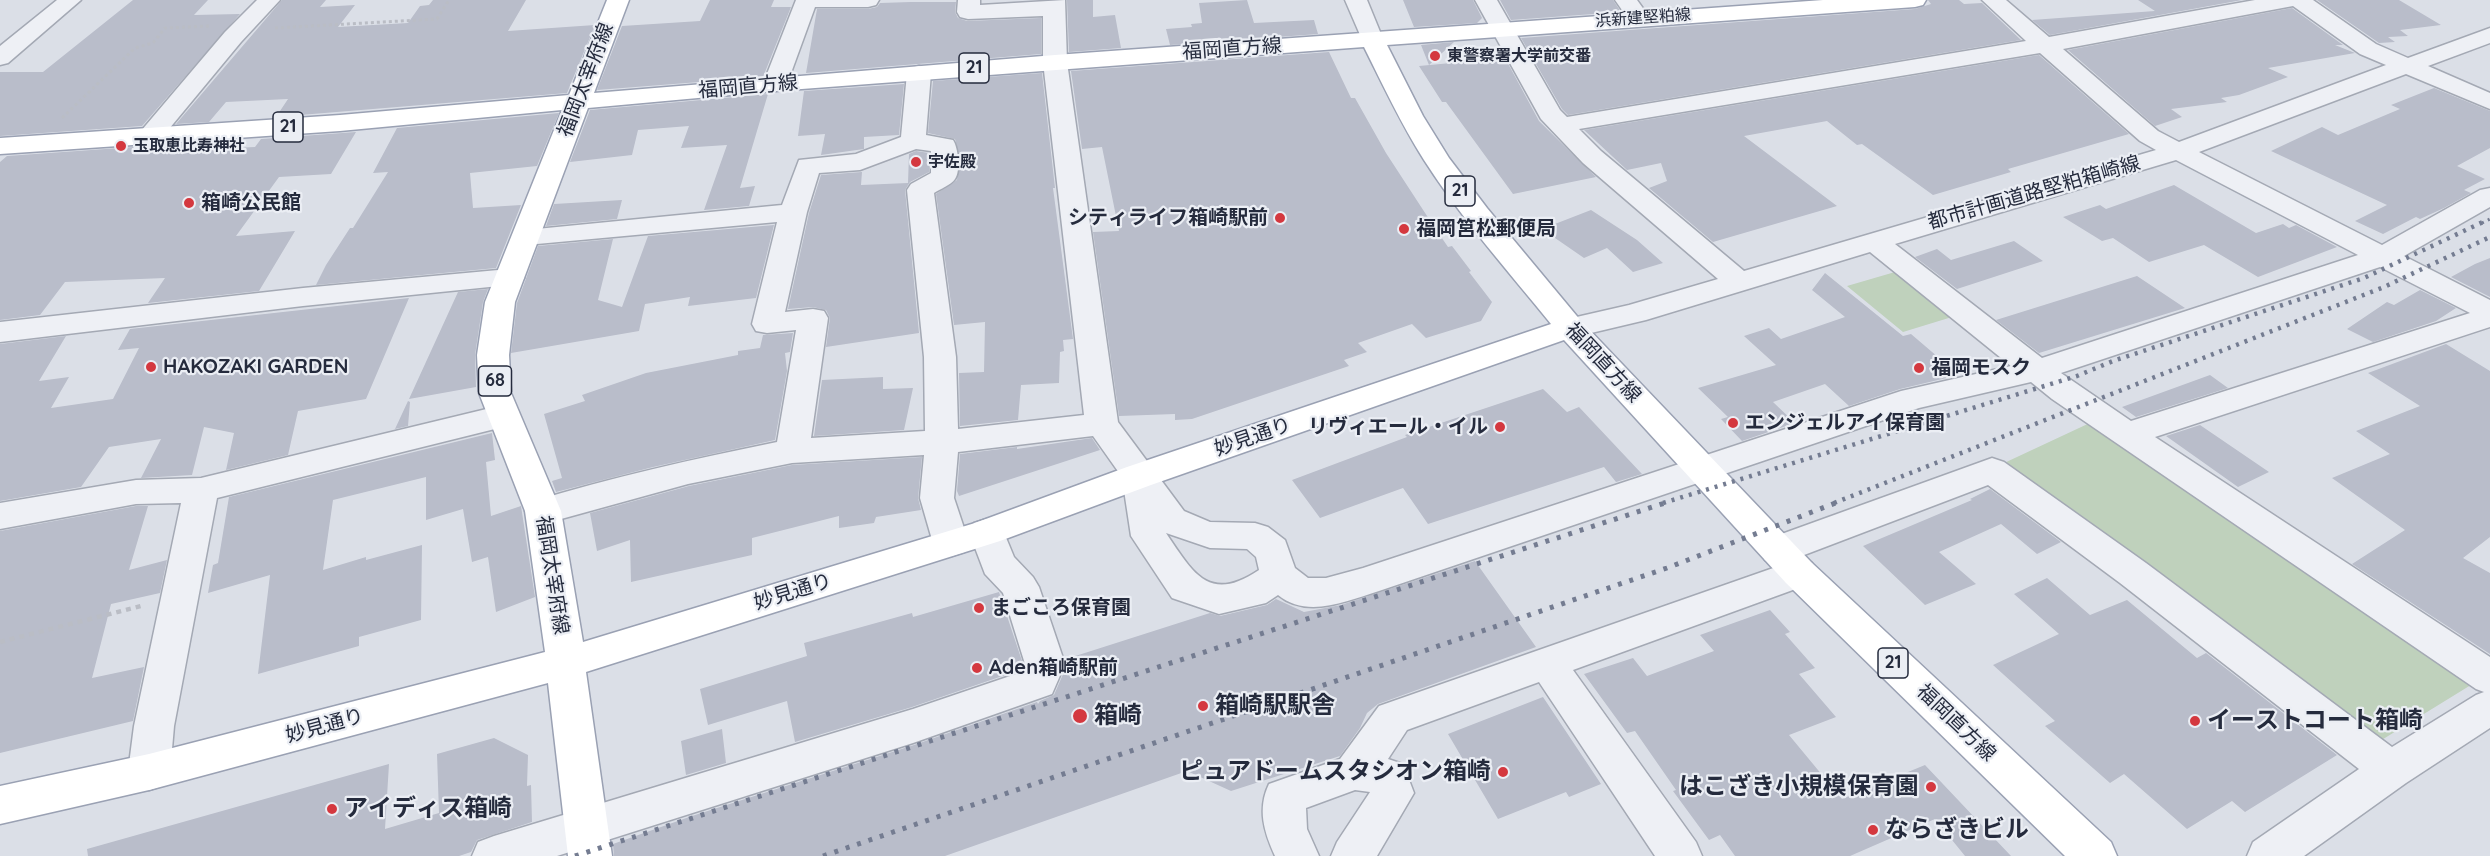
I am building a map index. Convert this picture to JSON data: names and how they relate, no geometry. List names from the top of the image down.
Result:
{
  "streets": {
    "main road": [
      "浜新建堅粕線",
      "福岡直方線",
      "21",
      "福岡太宰府線",
      "68",
      "妙見通り"
    ],
    "street": ["都市計画道路堅粕箱崎線"]
  },
  "crossings": [
    ["浜新建堅粕線", "福岡直方線"],
    ["浜新建堅粕線", "21"],
    ["福岡直方線", "21"],
    ["福岡直方線", "福岡太宰府線"],
    ["福岡直方線", "都市計画道路堅粕箱崎線"],
    ["福岡直方線", "妙見通り"],
    ["福岡太宰府線", "妙見通り"],
    ["都市計画道路堅粕箱崎線", "妙見通り"]
  ],
  "places": [
    "東警察署大学前交番",
    "玉取恵比寿神社",
    "宇佐殿",
    "箱崎公民館",
    "シティライフ箱崎駅前",
    "福岡筥松郵便局",
    "HAKOZAKI GARDEN",
    "福岡モスク",
    "エンジェルアイ保育園",
    "リヴィエール・イル",
    "まごころ保育園",
    "Aden箱崎駅前",
    "箱崎駅駅舎",
    "箱崎",
    "イーストコート箱崎",
    "ピュアドームスタシオン箱崎",
    "はこざき小規模保育園",
    "アイディス箱崎",
    "ならざきビル"
  ]
}
